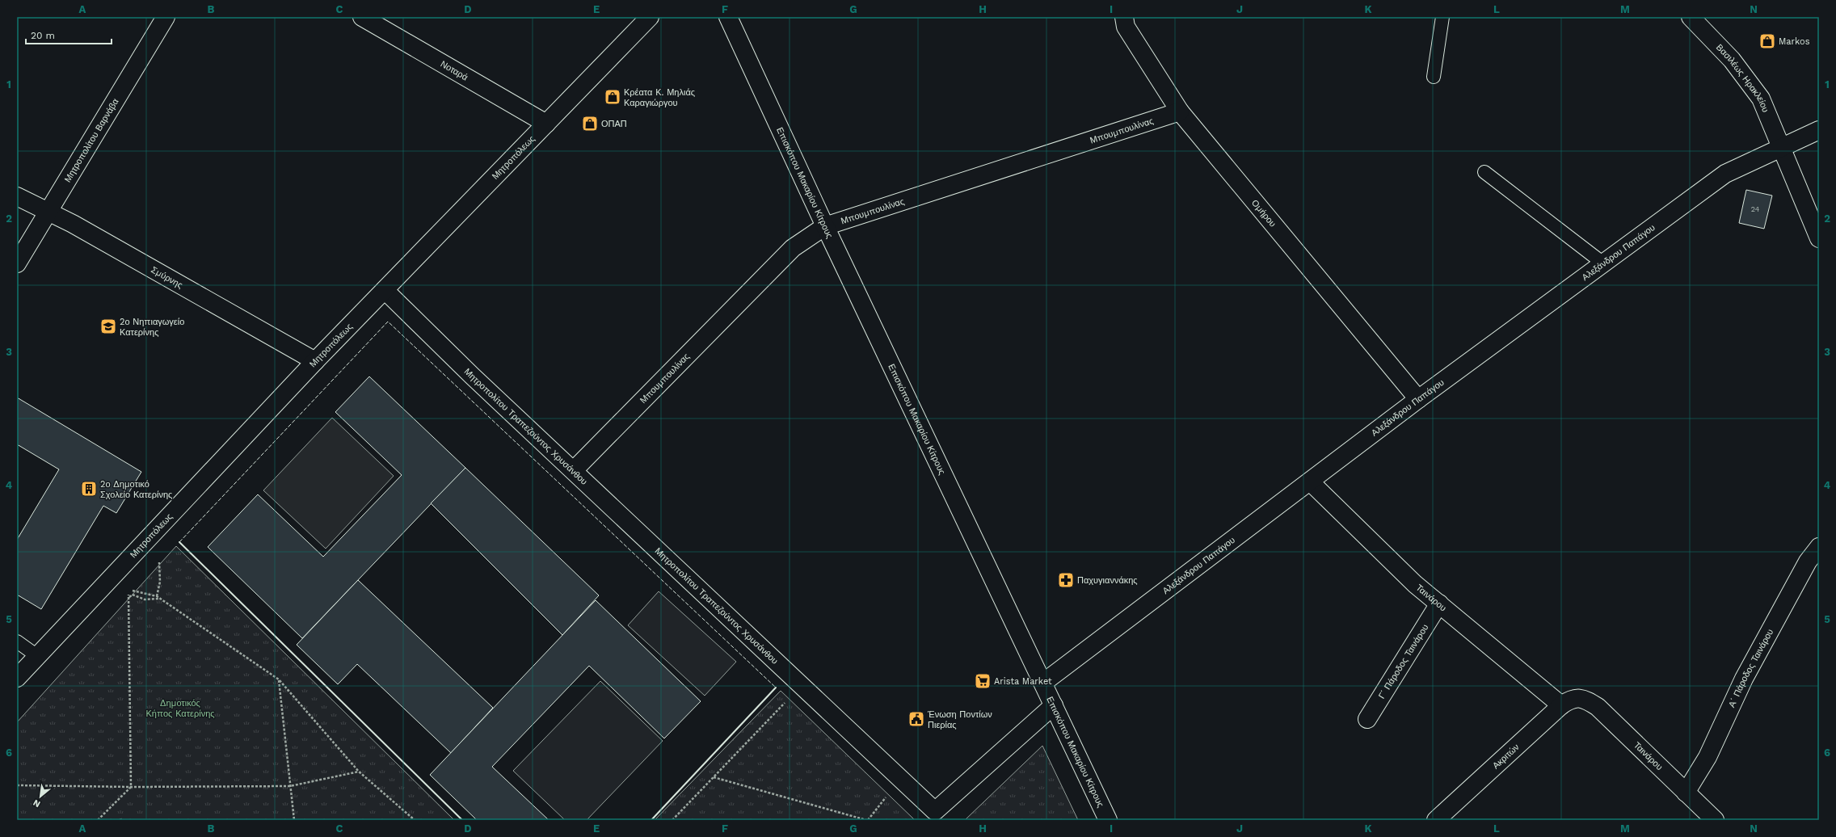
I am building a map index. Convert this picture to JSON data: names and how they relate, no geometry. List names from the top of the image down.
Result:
{
  "streets": {
    "street": [
      "Νοταρά",
      "Βασιλέως Ηρακλείου",
      "Μπουμπουλίνας",
      "Μητροπολίτου Βαρνάβα",
      "Μητροπόλεως",
      "Επισκόπου Μακαρίου Κίτρους",
      "Ομήρου",
      "Αλεξάνδρου Παπάγου",
      "Σμύρνης",
      "Μητροπολίτου Τραπεζούντος Χρυσάνθου",
      "Ταινάρου",
      "Γ΄ Πάροδος Ταινάρου",
      "Α΄ Πάροδος Ταινάρου",
      "Ακριτών"
    ]
  },
  "crossings": [
    ["Νοταρά", "Μητροπόλεως"],
    ["Βασιλέως Ηρακλείου", "Αλεξάνδρου Παπάγου"],
    ["Μπουμπουλίνας", "Επισκόπου Μακαρίου Κίτρους"],
    ["Μπουμπουλίνας", "Ομήρου"],
    ["Μπουμπουλίνας", "Μητροπολίτου Τραπεζούντος Χρυσάνθου"],
    ["Μητροπολίτου Βαρνάβα", "Σμύρνης"],
    ["Μητροπόλεως", "Σμύρνης"],
    ["Μητροπόλεως", "Μητροπολίτου Τραπεζούντος Χρυσάνθου"],
    ["Επισκόπου Μακαρίου Κίτρους", "Αλεξάνδρου Παπάγου"],
    ["Επισκόπου Μακαρίου Κίτρους", "Μητροπολίτου Τραπεζούντος Χρυσάνθου"],
    ["Ομήρου", "Αλεξάνδρου Παπάγου"],
    ["Αλεξάνδρου Παπάγου", "Ταινάρου"],
    ["Ταινάρου", "Γ΄ Πάροδος Ταινάρου"],
    ["Ταινάρου", "Α΄ Πάροδος Ταινάρου"],
    ["Ταινάρου", "Ακριτών"]
  ],
  "parks": ["Δημοτικός Κήπος Κατερίνης"],
  "places": {
    "shop": ["Markos", "Κρέατα Κ. Μηλιάς Καραγιώργου", "ΟΠΑΠ"],
    "school or university": ["2ο Νηπιαγωγείο Κατερίνης"],
    "building": ["2ο Δημοτικό Σχολείο Κατερίνης"],
    "pharmacy": ["Παχυγιαννάκης"],
    "supermarket": ["Arista Market"],
    "public building": ["Ένωση Ποντίων Πιερίας"]
  },
  "house_numbers": ["24"],
  "scale_bar": "20 m",
  "north": "bottom left",
  "grid": {
    "columns": [
      "A",
      "B",
      "C",
      "D",
      "E",
      "F",
      "G",
      "H",
      "I",
      "J",
      "K",
      "L",
      "M",
      "N"
    ],
    "rows": [
      "1",
      "2",
      "3",
      "4",
      "5",
      "6"
    ]
  }
}
